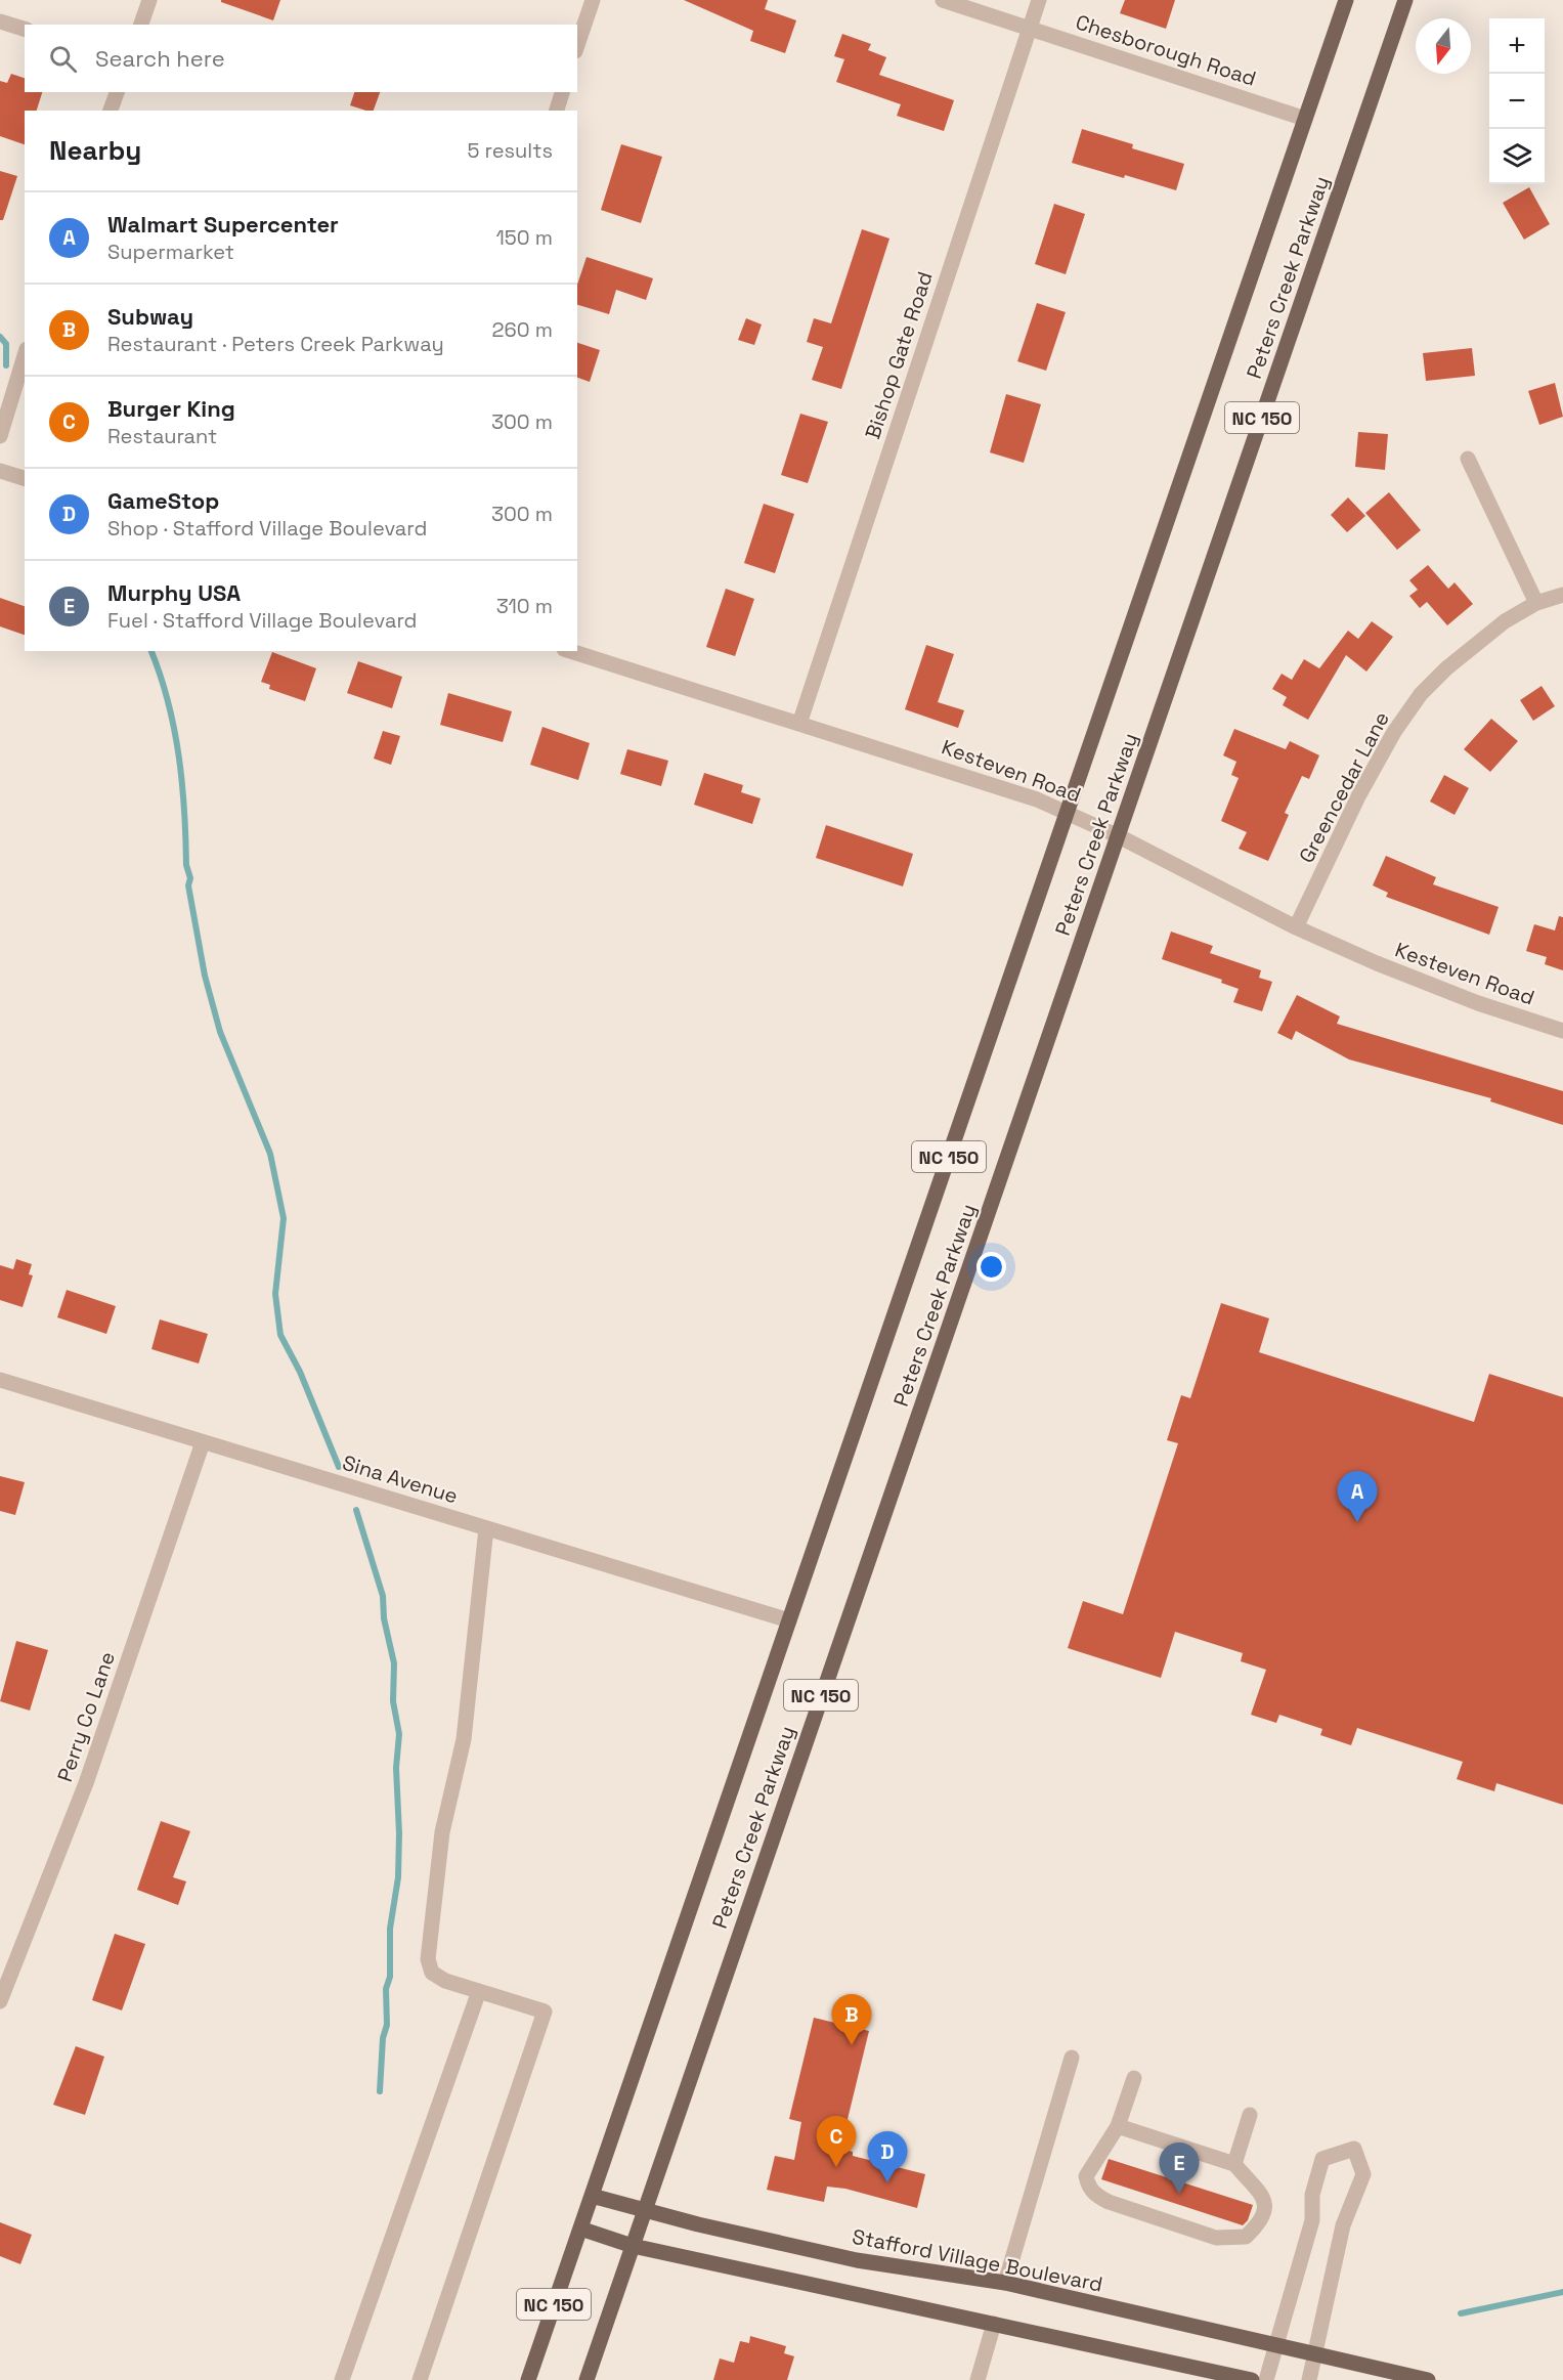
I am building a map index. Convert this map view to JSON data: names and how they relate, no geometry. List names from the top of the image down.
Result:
{
  "streets": {
    "main road": ["Peters Creek Parkway", "NC 150", "Stafford Village Boulevard"],
    "street": [
      "Chesborough Road",
      "Bishop Gate Road",
      "Kesteven Road",
      "Greencedar Lane",
      "Sina Avenue",
      "Perry Co Lane"
    ]
  },
  "crossings": [
    ["Chesborough Road", "Peters Creek Parkway"],
    ["Chesborough Road", "Bishop Gate Road"],
    ["Peters Creek Parkway", "Kesteven Road"],
    ["Peters Creek Parkway", "Sina Avenue"],
    ["Peters Creek Parkway", "Stafford Village Boulevard"],
    ["Bishop Gate Road", "Kesteven Road"],
    ["Kesteven Road", "Greencedar Lane"],
    ["Sina Avenue", "Perry Co Lane"]
  ],
  "north": "bottom",
  "page": {
    "map_buttons": ["+", "−"],
    "search": "Search here",
    "heading": ["Nearby", "5 results"],
    "list": [
      {
        "mark": "A",
        "name": "Walmart Supercenter",
        "note": "Supermarket",
        "value": "150 m"
      },
      {
        "mark": "B",
        "name": "Subway",
        "note": "Restaurant · Peters Creek Parkway",
        "value": "260 m"
      },
      {
        "mark": "C",
        "name": "Burger King",
        "note": "Restaurant",
        "value": "300 m"
      },
      {
        "mark": "D",
        "name": "GameStop",
        "note": "Shop · Stafford Village Boulevard",
        "value": "300 m"
      },
      {
        "mark": "E",
        "name": "Murphy USA",
        "note": "Fuel · Stafford Village Boulevard",
        "value": "310 m"
      }
    ],
    "pins": [
      "A",
      "B",
      "C",
      "D",
      "E"
    ]
  }
}
